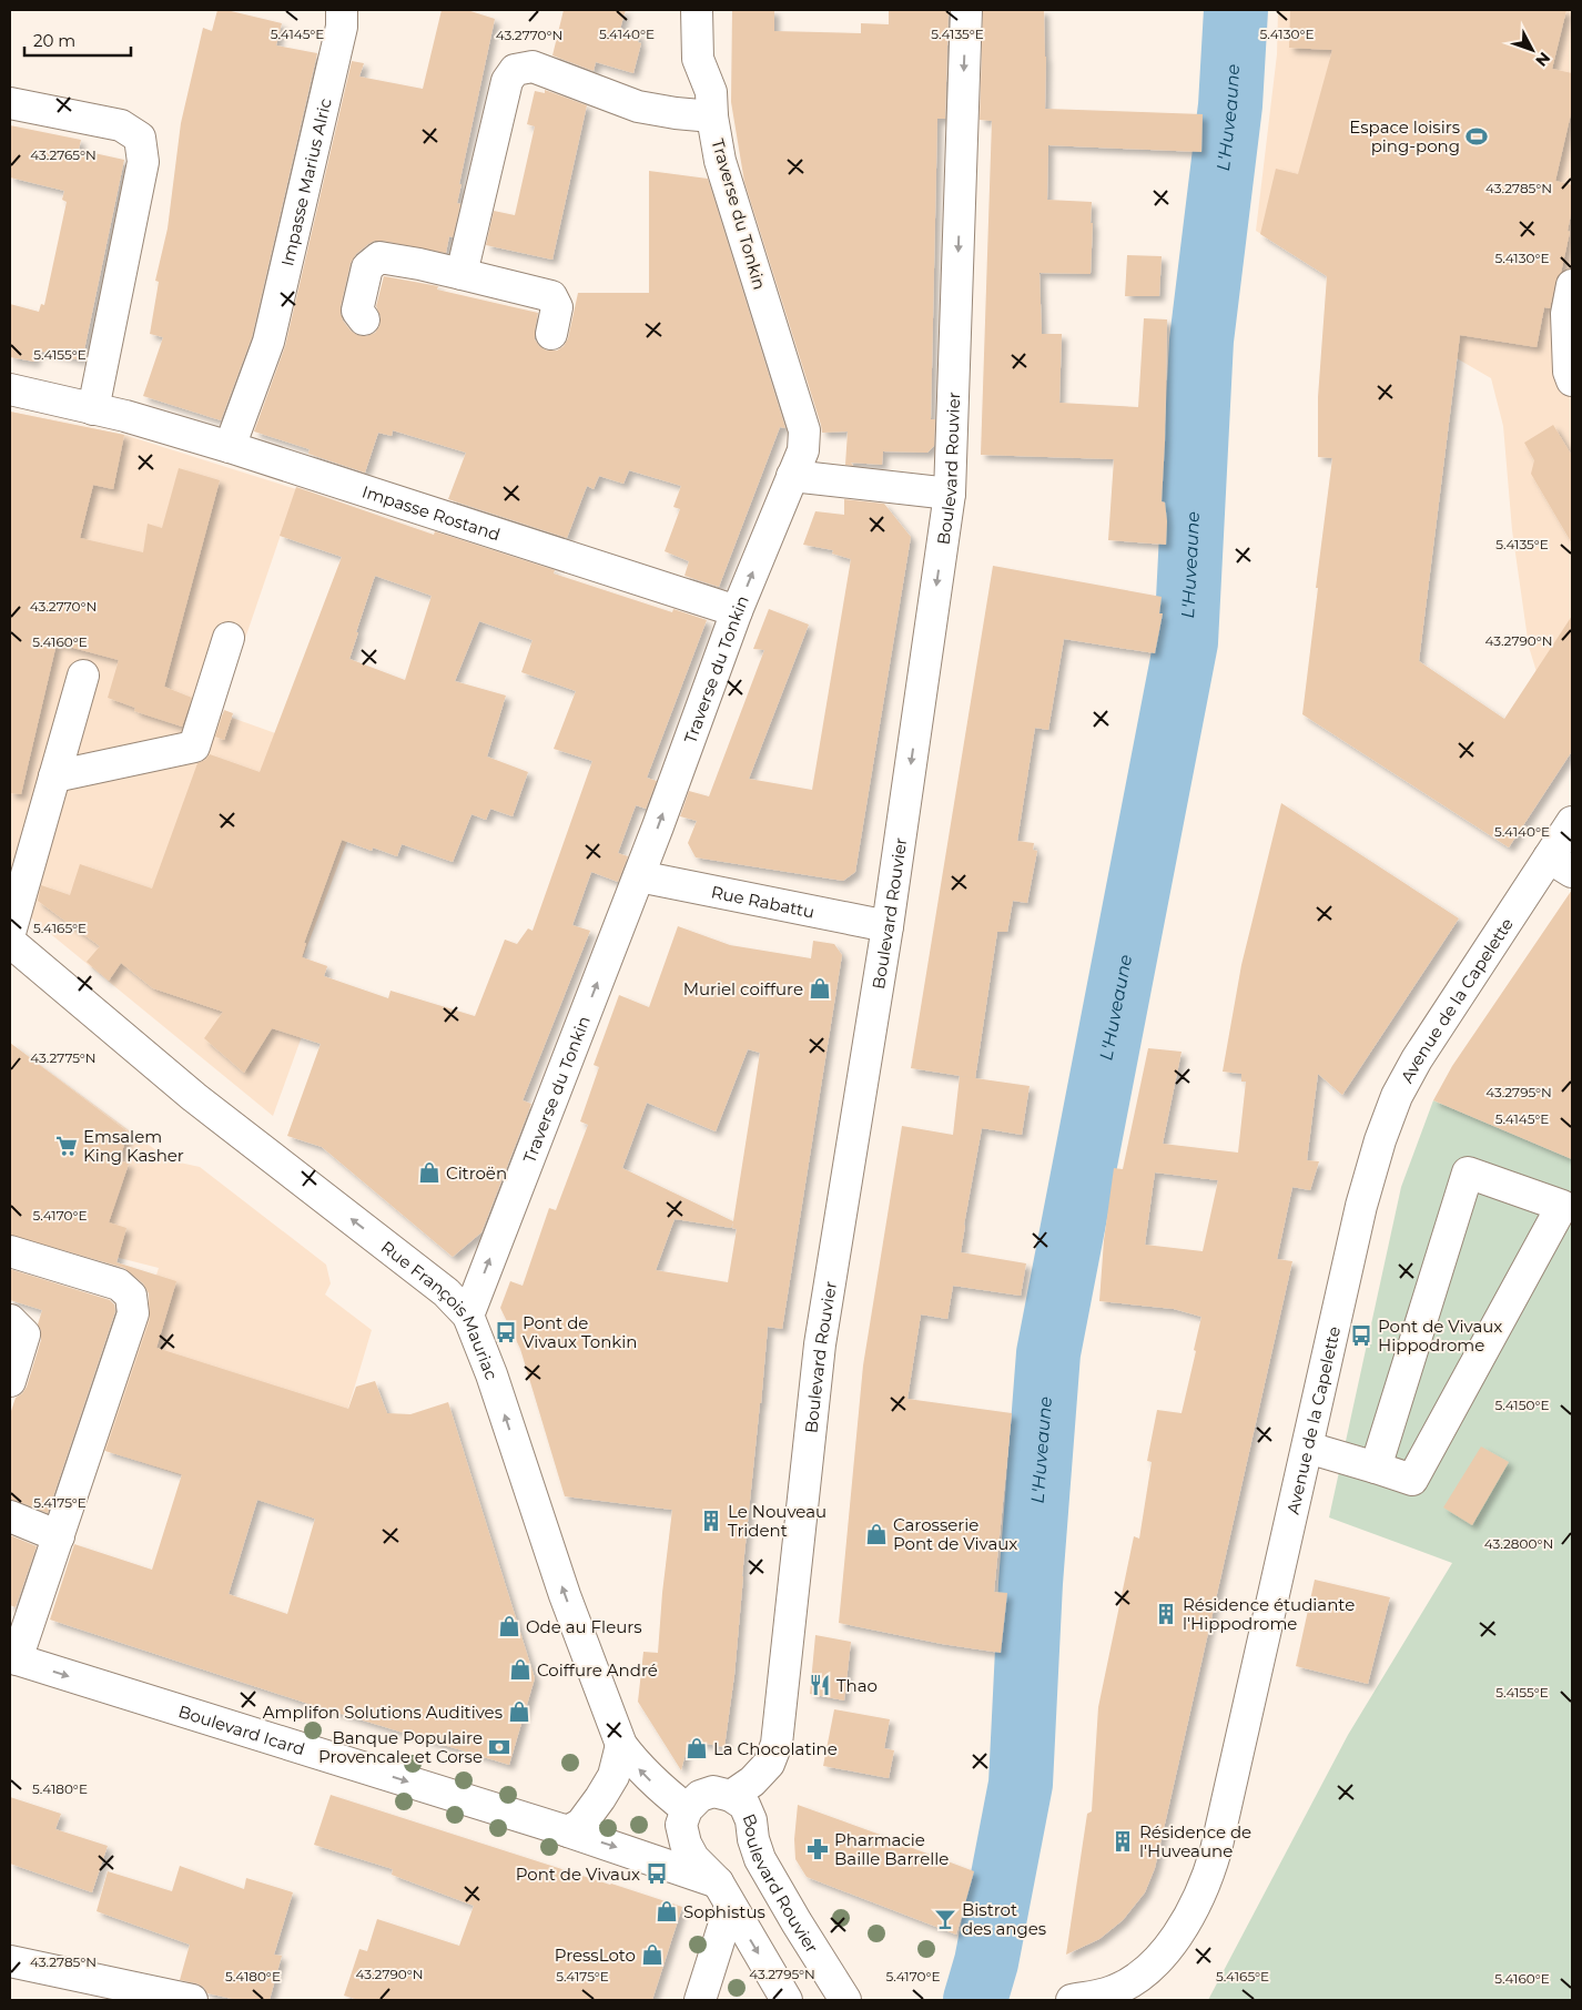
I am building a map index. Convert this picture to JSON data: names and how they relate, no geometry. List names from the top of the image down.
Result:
{
  "streets": {
    "street": [
      "Impasse Marius Alric",
      "Traverse du Tonkin",
      "Boulevard Rouvier",
      "Impasse Rostand",
      "Rue Rabattu",
      "Avenue de la Capelette",
      "Rue François Mauriac",
      "Boulevard Icard"
    ]
  },
  "crossings": [
    ["Impasse Marius Alric", "Impasse Rostand"],
    ["Traverse du Tonkin", "Impasse Rostand"],
    ["Traverse du Tonkin", "Rue Rabattu"],
    ["Traverse du Tonkin", "Rue François Mauriac"],
    ["Boulevard Rouvier", "Rue Rabattu"],
    ["Boulevard Rouvier", "Rue François Mauriac"]
  ],
  "one_way": [
    "Traverse du Tonkin",
    "Boulevard Rouvier",
    "Rue François Mauriac",
    "Boulevard Icard"
  ],
  "water": ["L'Huveaune"],
  "places": {
    "sports": ["Espace loisirs ping-pong"],
    "shop": [
      "Muriel coiffure",
      "Citroën",
      "Carosserie Pont de Vivaux",
      "Ode au Fleurs",
      "Coiffure André",
      "Amplifon Solutions Auditives",
      "La Chocolatine",
      "Sophistus",
      "PressLoto"
    ],
    "supermarket": ["Emsalem King Kasher"],
    "bus stop": ["Pont de Vivaux Tonkin", "Pont de Vivaux Hippodrome", "Pont de Vivaux"],
    "building": ["Le Nouveau Trident", "Résidence étudiante l'Hippodrome", "Résidence de l'Huveaune"],
    "restaurant": ["Thao"],
    "bank": ["Banque Populaire Provencale et Corse"],
    "pharmacy": ["Pharmacie Baille Barrelle"],
    "bar": ["Bistrot des anges"]
  },
  "scale_bar": "20 m",
  "north": "bottom right",
  "coordinates": [
    "5.4145°E",
    "5.4140°E",
    "5.4135°E",
    "5.4130°E",
    "43.2770°N",
    "43.2765°N",
    "43.2785°N",
    "5.4155°E",
    "43.2790°N",
    "5.4160°E",
    "5.4165°E",
    "43.2775°N",
    "43.2795°N",
    "5.4170°E",
    "5.4150°E",
    "5.4175°E",
    "43.2800°N",
    "5.4180°E"
  ]
}
